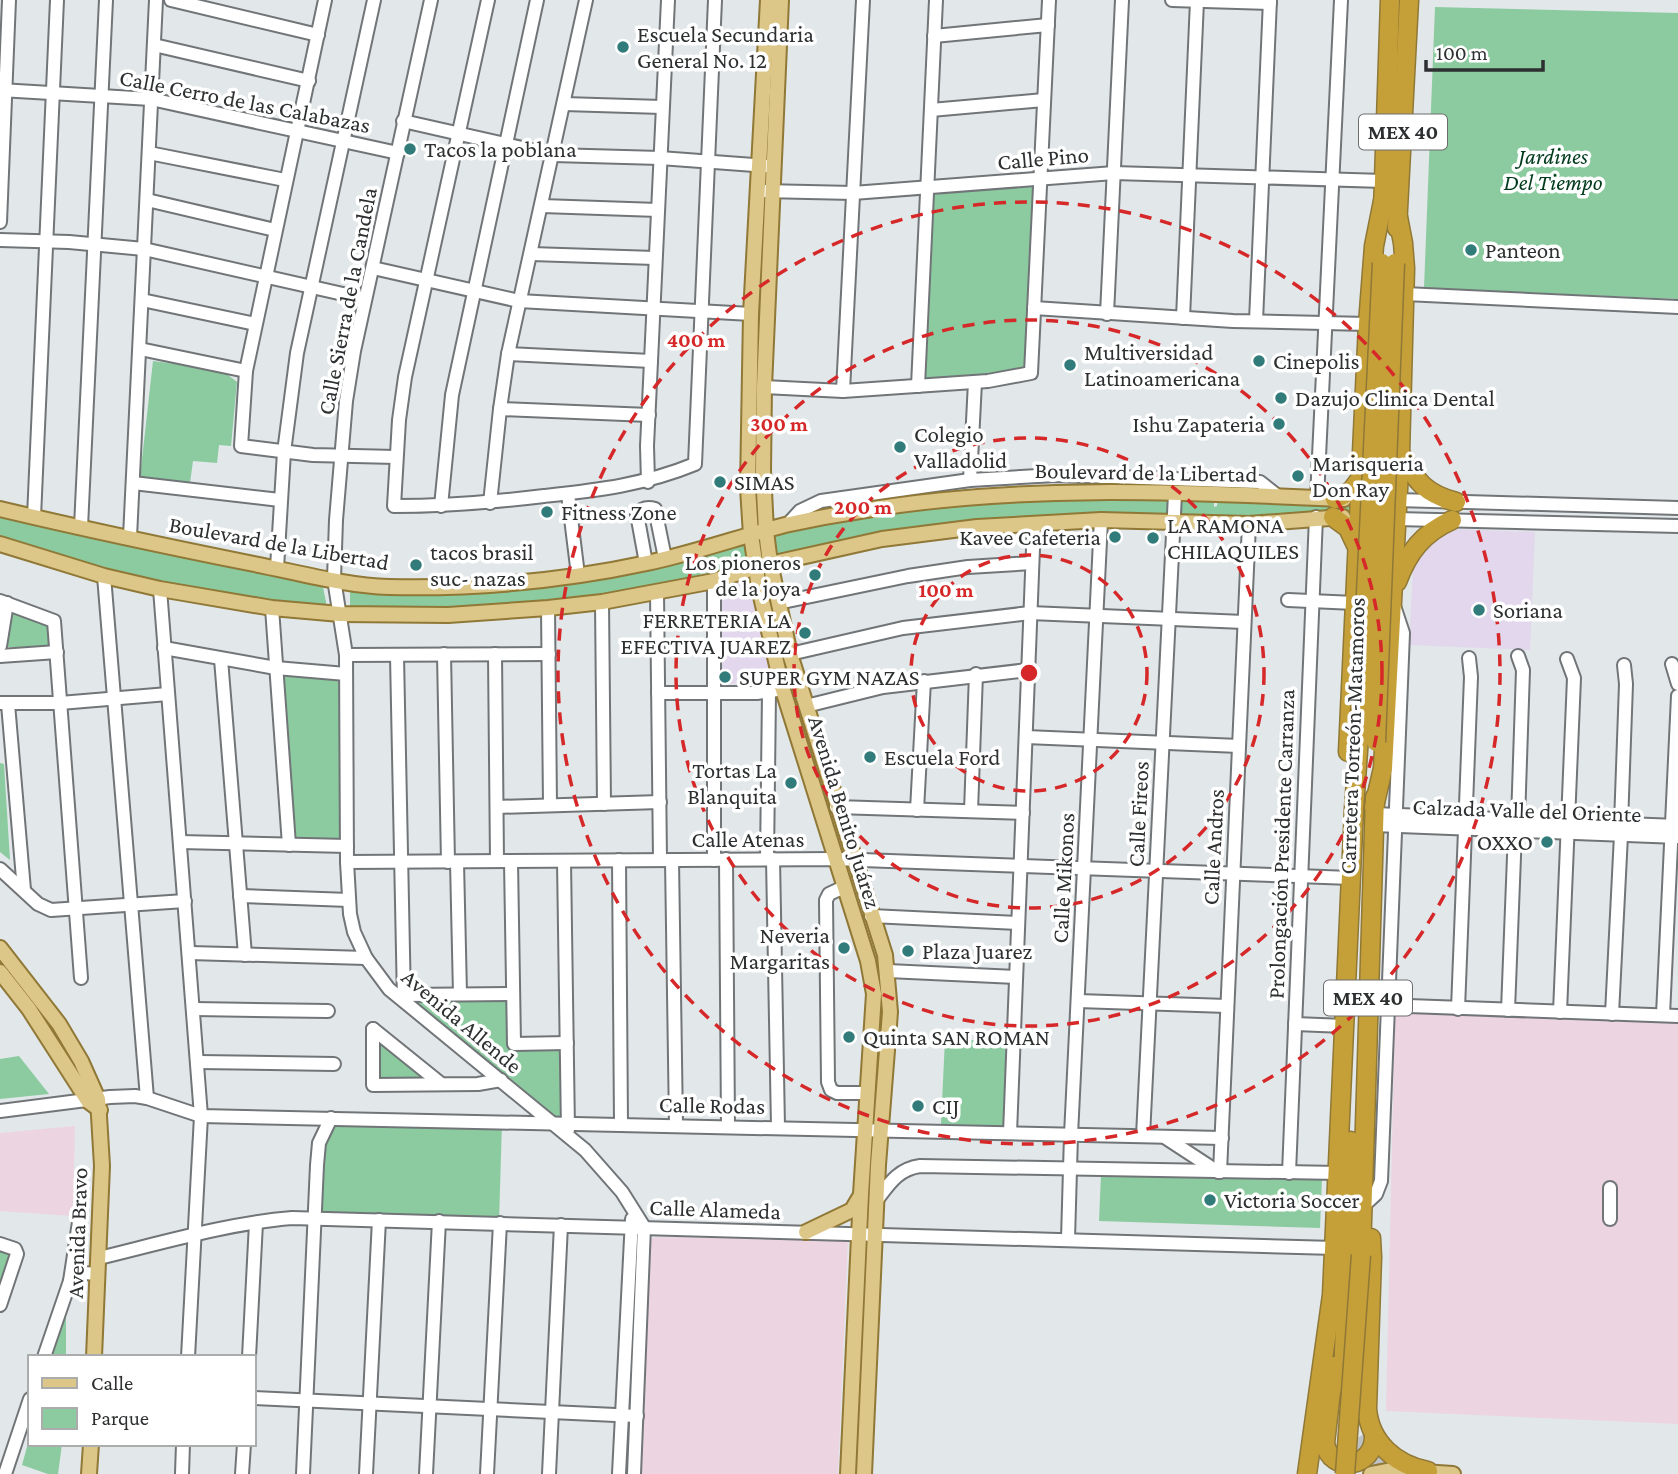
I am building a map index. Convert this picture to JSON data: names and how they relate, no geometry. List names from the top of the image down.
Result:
{
  "streets": {
    "highway": ["MEX 40", "Carretera Torreón-Matamoros"],
    "main road": ["Boulevard de la Libertad", "Avenida Benito Juárez", "Avenida Bravo"],
    "street": [
      "Calle Cerro de las Calabazas",
      "Calle Pino",
      "Calle Sierra de la Candela",
      "Calzada Valle del Oriente",
      "Calle Fireos",
      "Calle Atenas",
      "Prolongación Presidente Carranza",
      "Calle Andros",
      "Calle Mikonos",
      "Avenida Allende",
      "Calle Rodas",
      "Calle Alameda"
    ]
  },
  "crossings": [
    ["Calle Cerro de las Calabazas", "Calle Sierra de la Candela"],
    ["Calle Cerro de las Calabazas", "Avenida Benito Juárez"],
    ["MEX 40", "Calle Pino"],
    ["MEX 40", "Carretera Torreón-Matamoros"],
    ["MEX 40", "Calle Atenas"],
    ["MEX 40", "Calle Alameda"],
    ["Calle Pino", "Avenida Benito Juárez"],
    ["Calle Sierra de la Candela", "Boulevard de la Libertad"],
    ["Calle Sierra de la Candela", "Avenida Allende"],
    ["Boulevard de la Libertad", "Avenida Benito Juárez"],
    ["Boulevard de la Libertad", "Calle Fireos"],
    ["Boulevard de la Libertad", "Prolongación Presidente Carranza"],
    ["Boulevard de la Libertad", "Calle Andros"],
    ["Boulevard de la Libertad", "Calle Mikonos"],
    ["Boulevard de la Libertad", "Avenida Allende"],
    ["Carretera Torreón-Matamoros", "Calzada Valle del Oriente"],
    ["Avenida Benito Juárez", "Calle Atenas"],
    ["Avenida Benito Juárez", "Calle Rodas"],
    ["Avenida Benito Juárez", "Calle Alameda"],
    ["Calle Fireos", "Calle Atenas"],
    ["Calle Fireos", "Calle Rodas"],
    ["Calle Atenas", "Prolongación Presidente Carranza"],
    ["Calle Atenas", "Calle Andros"],
    ["Calle Atenas", "Calle Mikonos"],
    ["Calle Atenas", "Avenida Allende"],
    ["Calle Andros", "Calle Rodas"],
    ["Calle Mikonos", "Calle Rodas"],
    ["Calle Mikonos", "Calle Alameda"],
    ["Avenida Allende", "Calle Rodas"],
    ["Avenida Allende", "Calle Alameda"],
    ["Calle Alameda", "Avenida Bravo"]
  ],
  "parks": ["Jardines Del Tiempo"],
  "places": [
    "Escuela Secundaria General No. 12",
    "Tacos la poblana",
    "Panteon",
    "Cinepolis",
    "Multiversidad Latinoamericana",
    "Dazujo Clinica Dental",
    "Ishu Zapateria",
    "Colegio Valladolid",
    "Marisqueria Don Ray",
    "SIMAS",
    "Fitness Zone",
    "Kavee Cafeteria",
    "LA RAMONA CHILAQUILES",
    "tacos brasil suc- nazas",
    "Los pioneros de la joya",
    "Soriana",
    "FERRETERIA LA EFECTIVA JUAREZ",
    "SUPER GYM NAZAS",
    "Escuela Ford",
    "Tortas La Blanquita",
    "OXXO",
    "Neveria Margaritas",
    "Plaza Juarez",
    "Quinta SAN ROMAN",
    "CIJ",
    "Victoria Soccer"
  ],
  "legend": ["Calle", "Parque"],
  "scale_bar": "100 m",
  "rings": [
    "400 m",
    "300 m",
    "200 m",
    "100 m"
  ]
}
